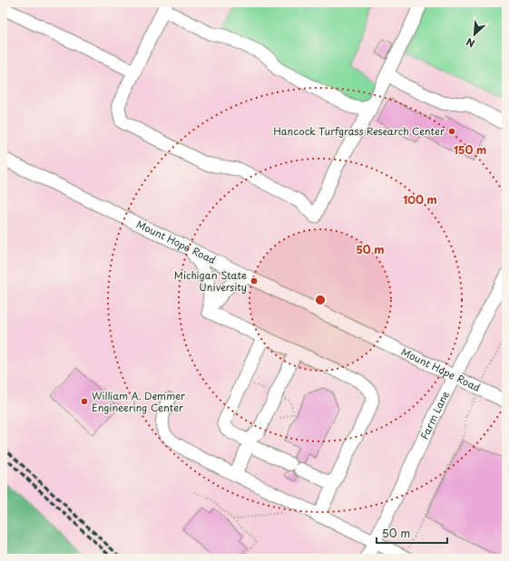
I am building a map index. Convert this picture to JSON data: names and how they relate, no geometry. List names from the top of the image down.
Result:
{
  "streets": {
    "street": ["Mount Hope Road", "Farm Lane"]
  },
  "crossings": [
    ["Mount Hope Road", "Farm Lane"]
  ],
  "places": ["Hancock Turfgrass Research Center", "Michigan State University", "William A. Demmer Engineering Center"],
  "scale_bar": "50 m",
  "north": "bottom left",
  "rings": ["150 m", "100 m", "50 m"]
}
